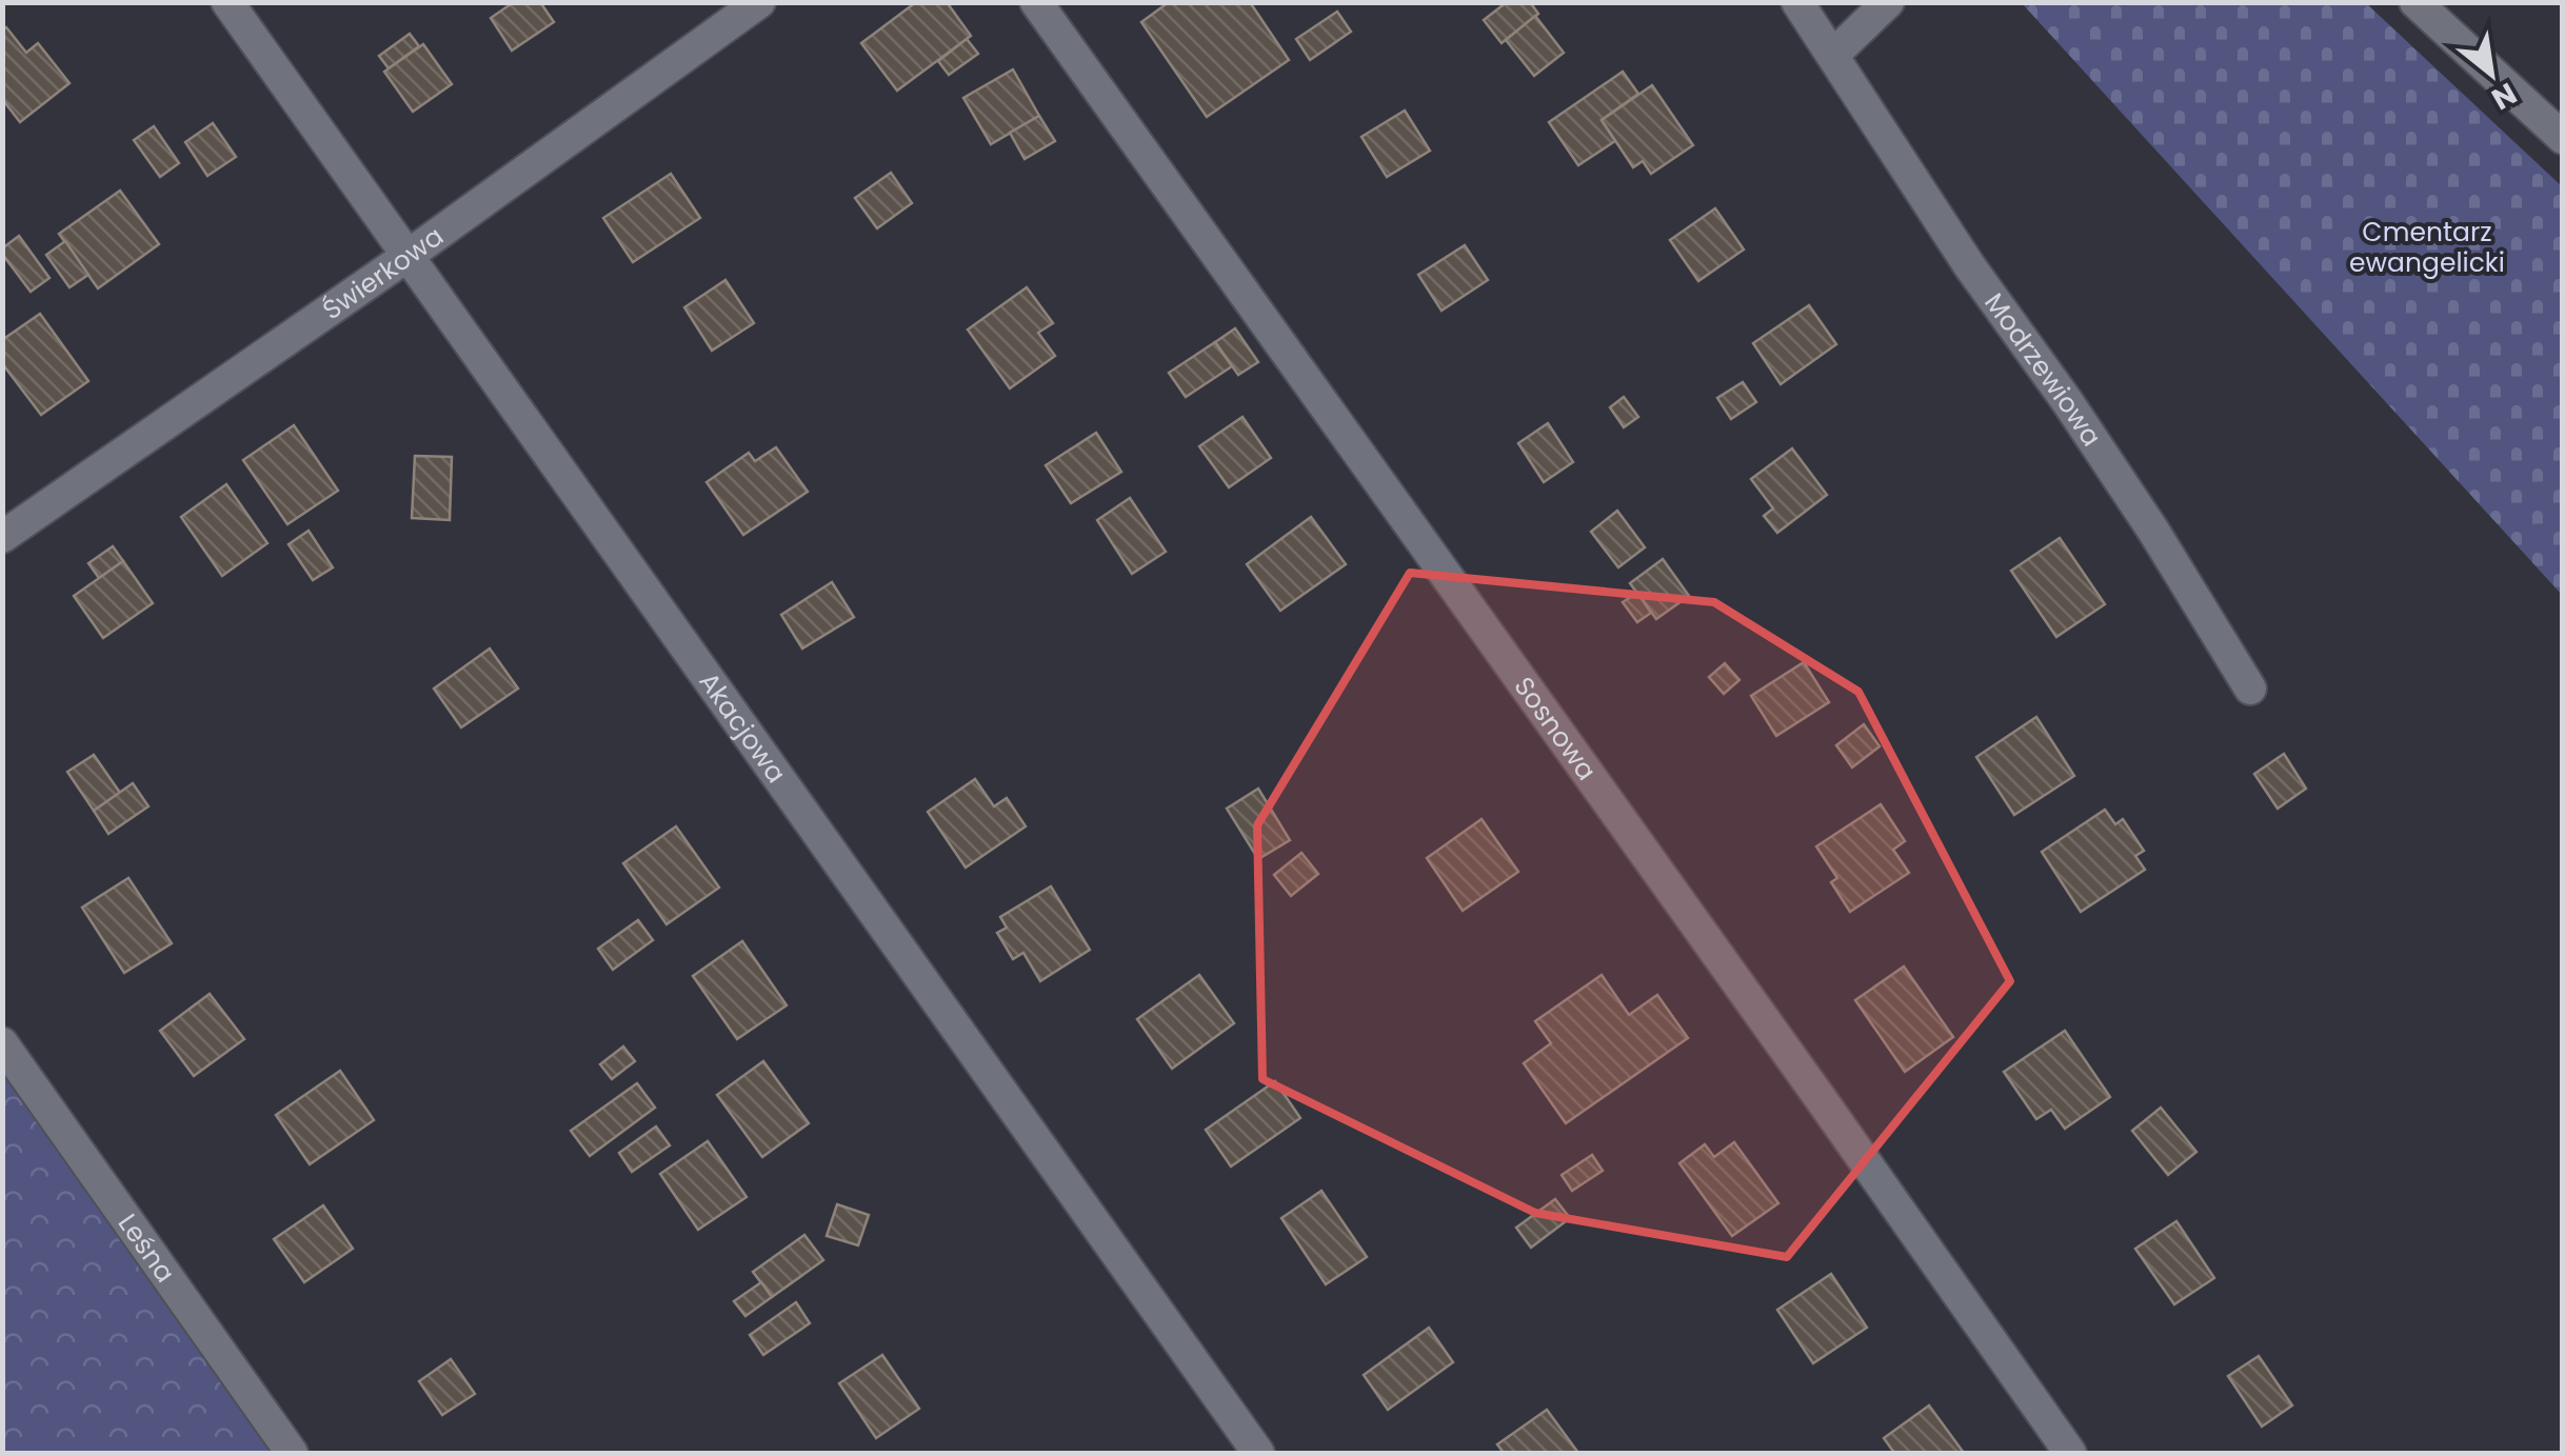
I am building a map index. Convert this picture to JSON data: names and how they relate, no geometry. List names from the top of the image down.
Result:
{
  "streets": {
    "street": [
      "Świerkowa",
      "Modrzewiowa",
      "Sosnowa",
      "Akacjowa",
      "Leśna"
    ]
  },
  "crossings": [
    ["Świerkowa", "Akacjowa"]
  ],
  "parks": ["Cmentarz ewangelicki"],
  "north": "bottom right"
}
